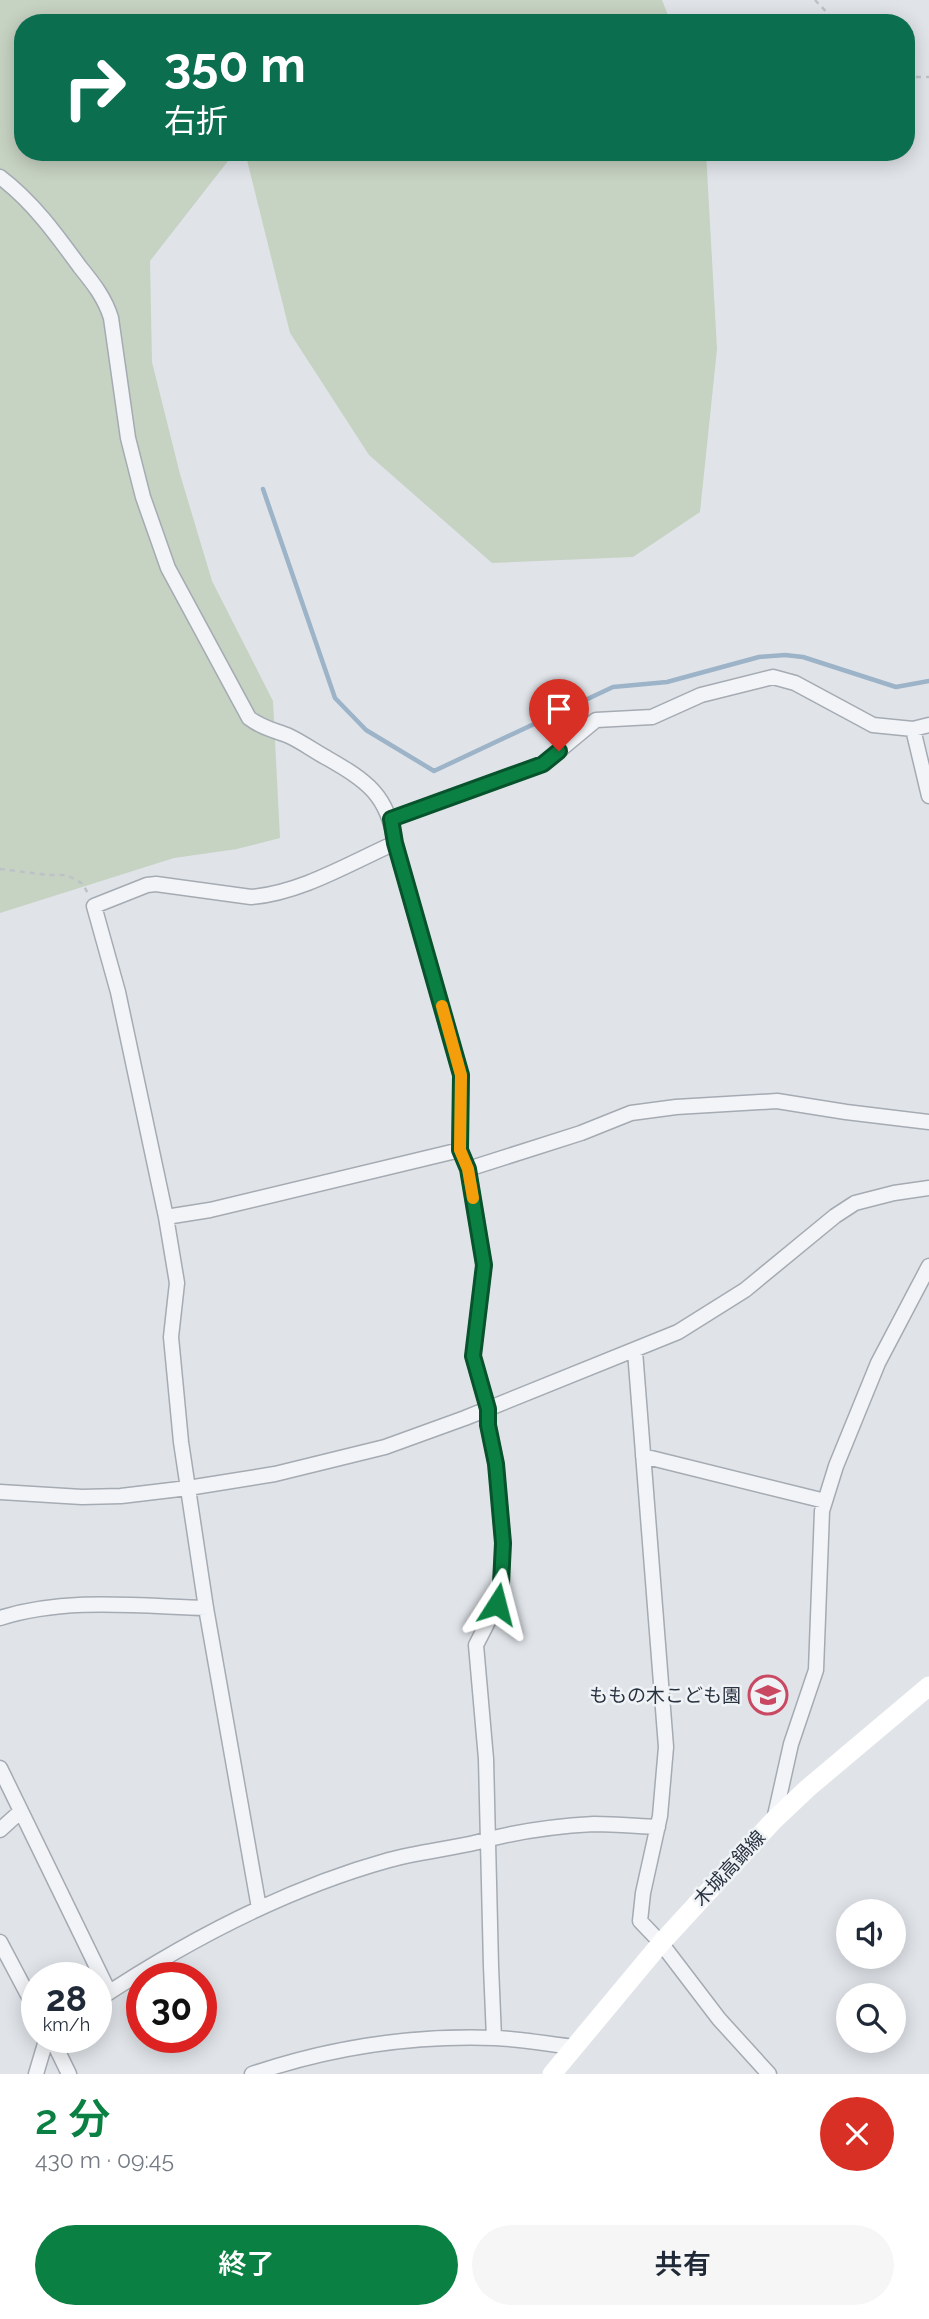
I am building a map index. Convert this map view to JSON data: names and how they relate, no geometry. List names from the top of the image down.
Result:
{
  "streets": {
    "main road": ["木城高鍋線"]
  },
  "places": {
    "school or university": ["ももの木こども園"]
  },
  "page": {
    "turn": ["350 m", "右折"],
    "speed": "28 km/h",
    "limit": "30",
    "heading": ["2 分", "430 m · 09:45"],
    "buttons": ["終了", "共有"]
  }
}
